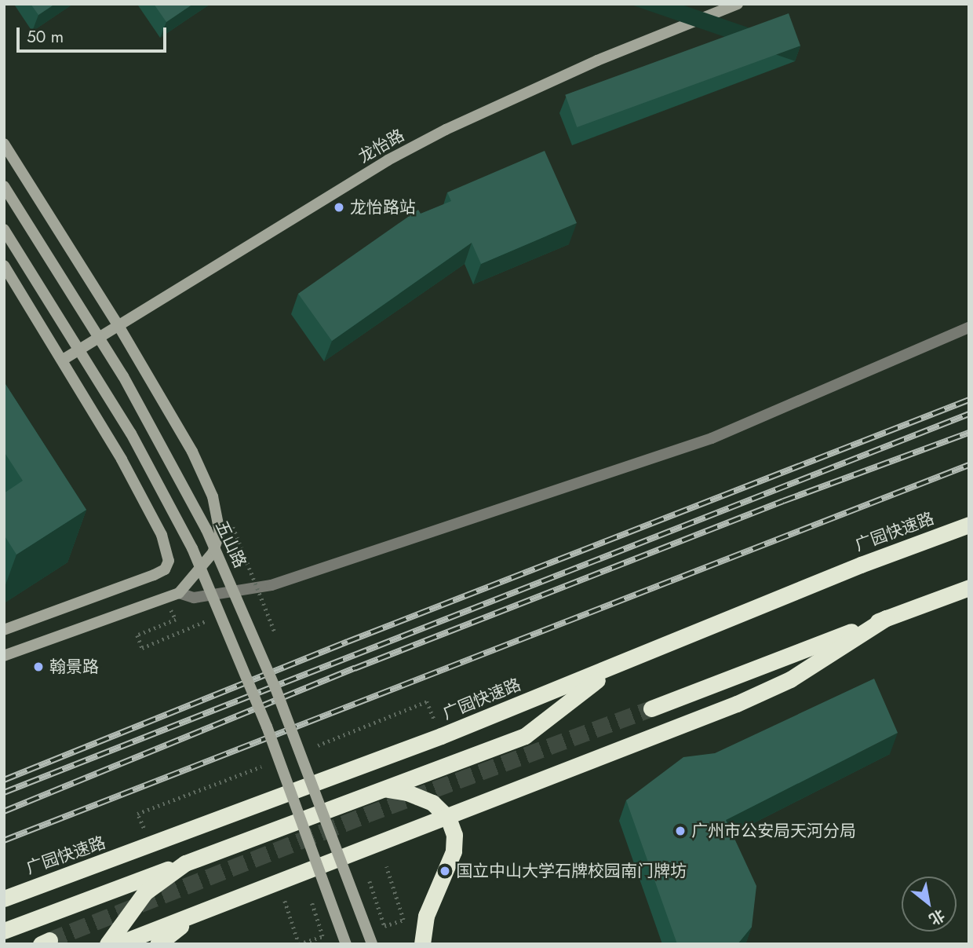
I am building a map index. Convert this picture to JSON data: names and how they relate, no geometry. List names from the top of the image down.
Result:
{
  "streets": {
    "highway": ["广园快速路"],
    "street": ["龙怡路", "五山路"]
  },
  "places": [
    "龙怡路站",
    "翰景路",
    "广州市公安局天河分局",
    "国立中山大学石牌校园南门牌坊"
  ],
  "scale_bar": "50 m",
  "north": "bottom right"
}
